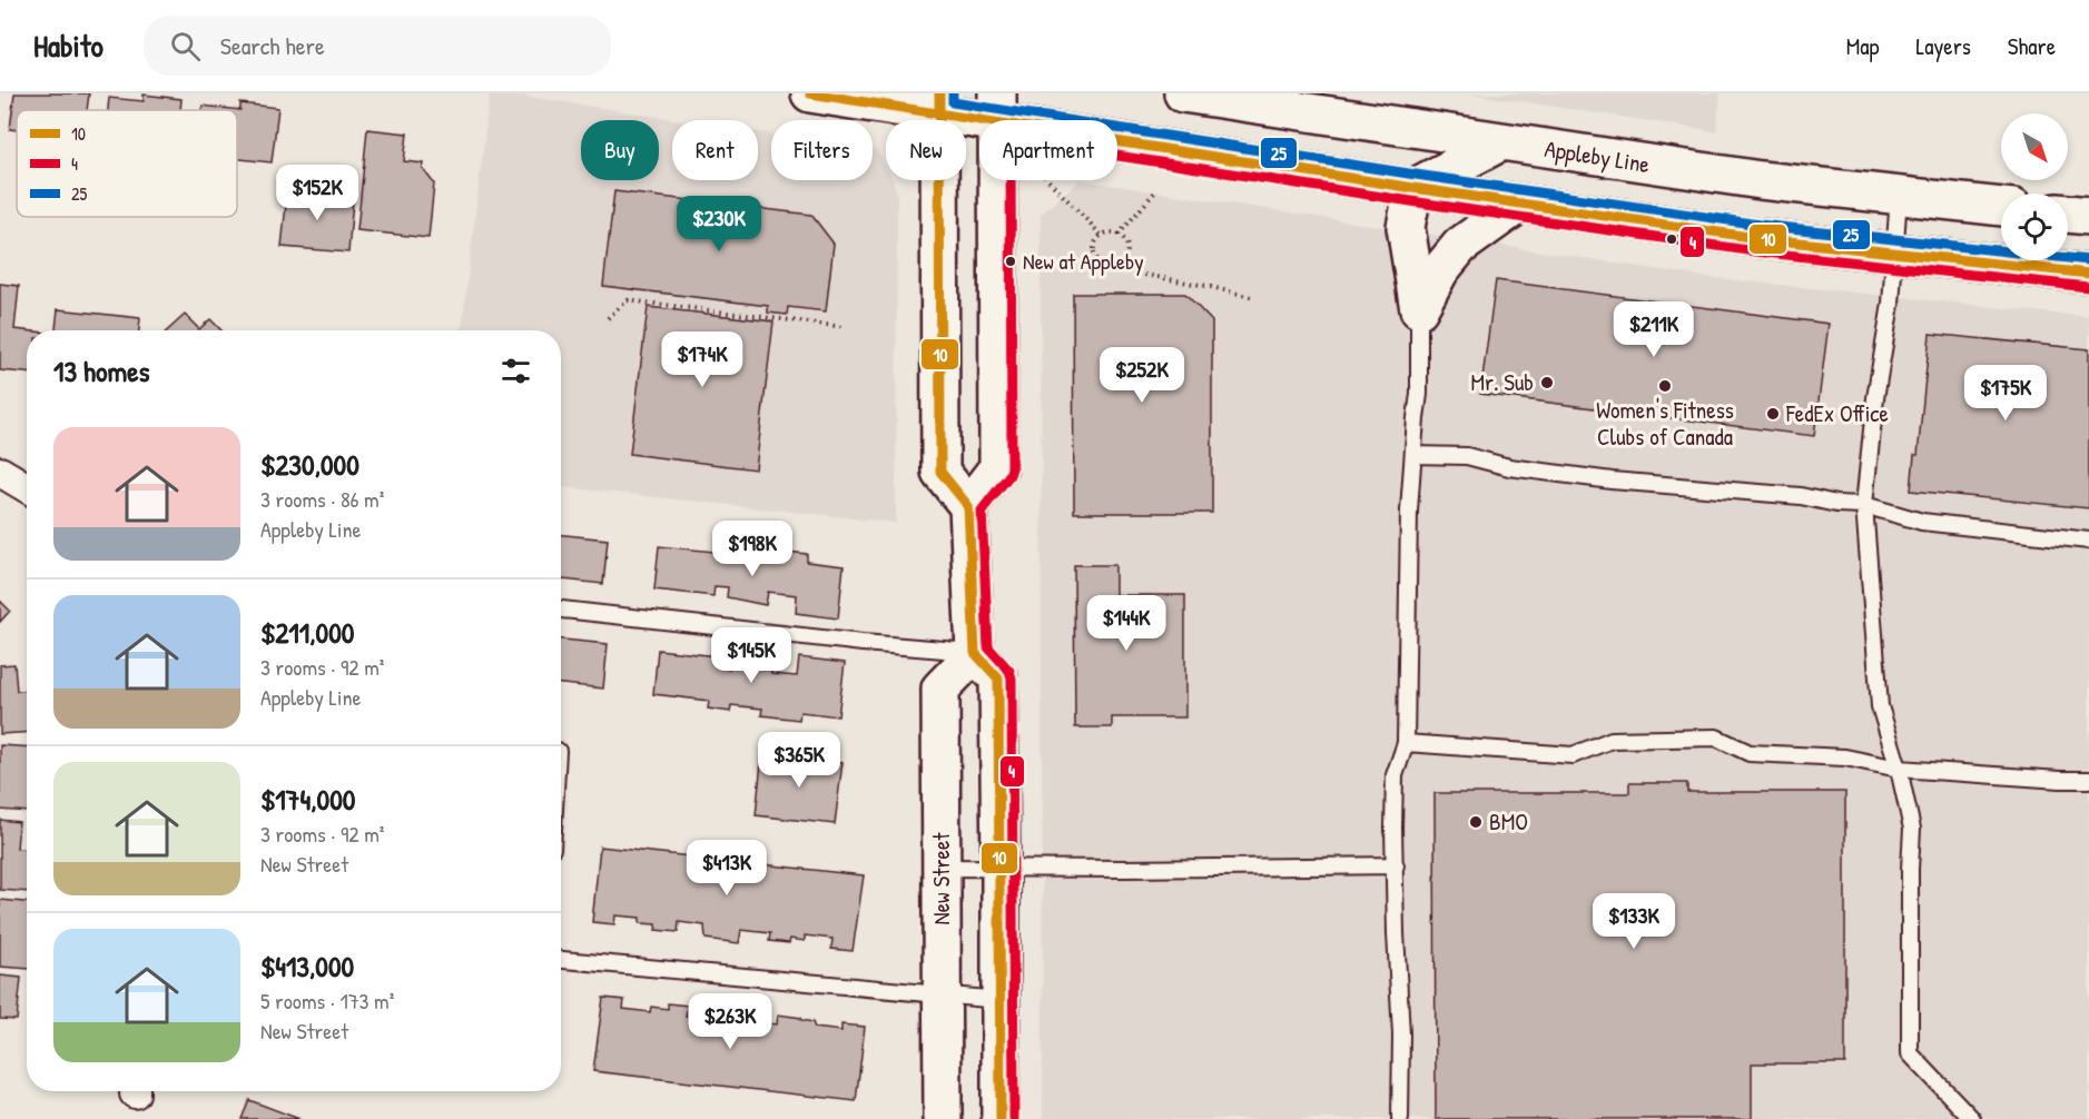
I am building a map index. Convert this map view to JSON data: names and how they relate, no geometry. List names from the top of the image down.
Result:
{
  "streets": {
    "main road": ["Appleby Line", "New Street"]
  },
  "places": [
    "New at Appleby",
    "Mr. Sub",
    "Women's Fitness Clubs of Canada",
    "FedEx Office",
    "BMO"
  ],
  "lines": ["transit line 10", "transit line 25", "transit line 4"],
  "legend": ["10", "4", "25"],
  "north": "bottom right",
  "page": {
    "header": "Habito",
    "search": "Search here",
    "nav": ["Map", "Layers", "Share"],
    "chip": [
      "Buy",
      "Rent",
      "Filters",
      "New",
      "Apartment"
    ],
    "price": [
      "$152K",
      "$230K",
      "$211K",
      "$174K",
      "$252K",
      "$175K",
      "$198K",
      "$144K",
      "$145K",
      "$365K",
      "$413K",
      "$133K",
      "$263K"
    ],
    "heading": "13 homes",
    "list": [
      {
        "name": "$230,000",
        "note": "3 rooms · 86 m² · Appleby Line"
      },
      {
        "name": "$211,000",
        "note": "3 rooms · 92 m² · Appleby Line"
      },
      {
        "name": "$174,000",
        "note": "3 rooms · 92 m² · New Street"
      },
      {
        "name": "$413,000",
        "note": "5 rooms · 173 m² · New Street"
      }
    ]
  }
}
